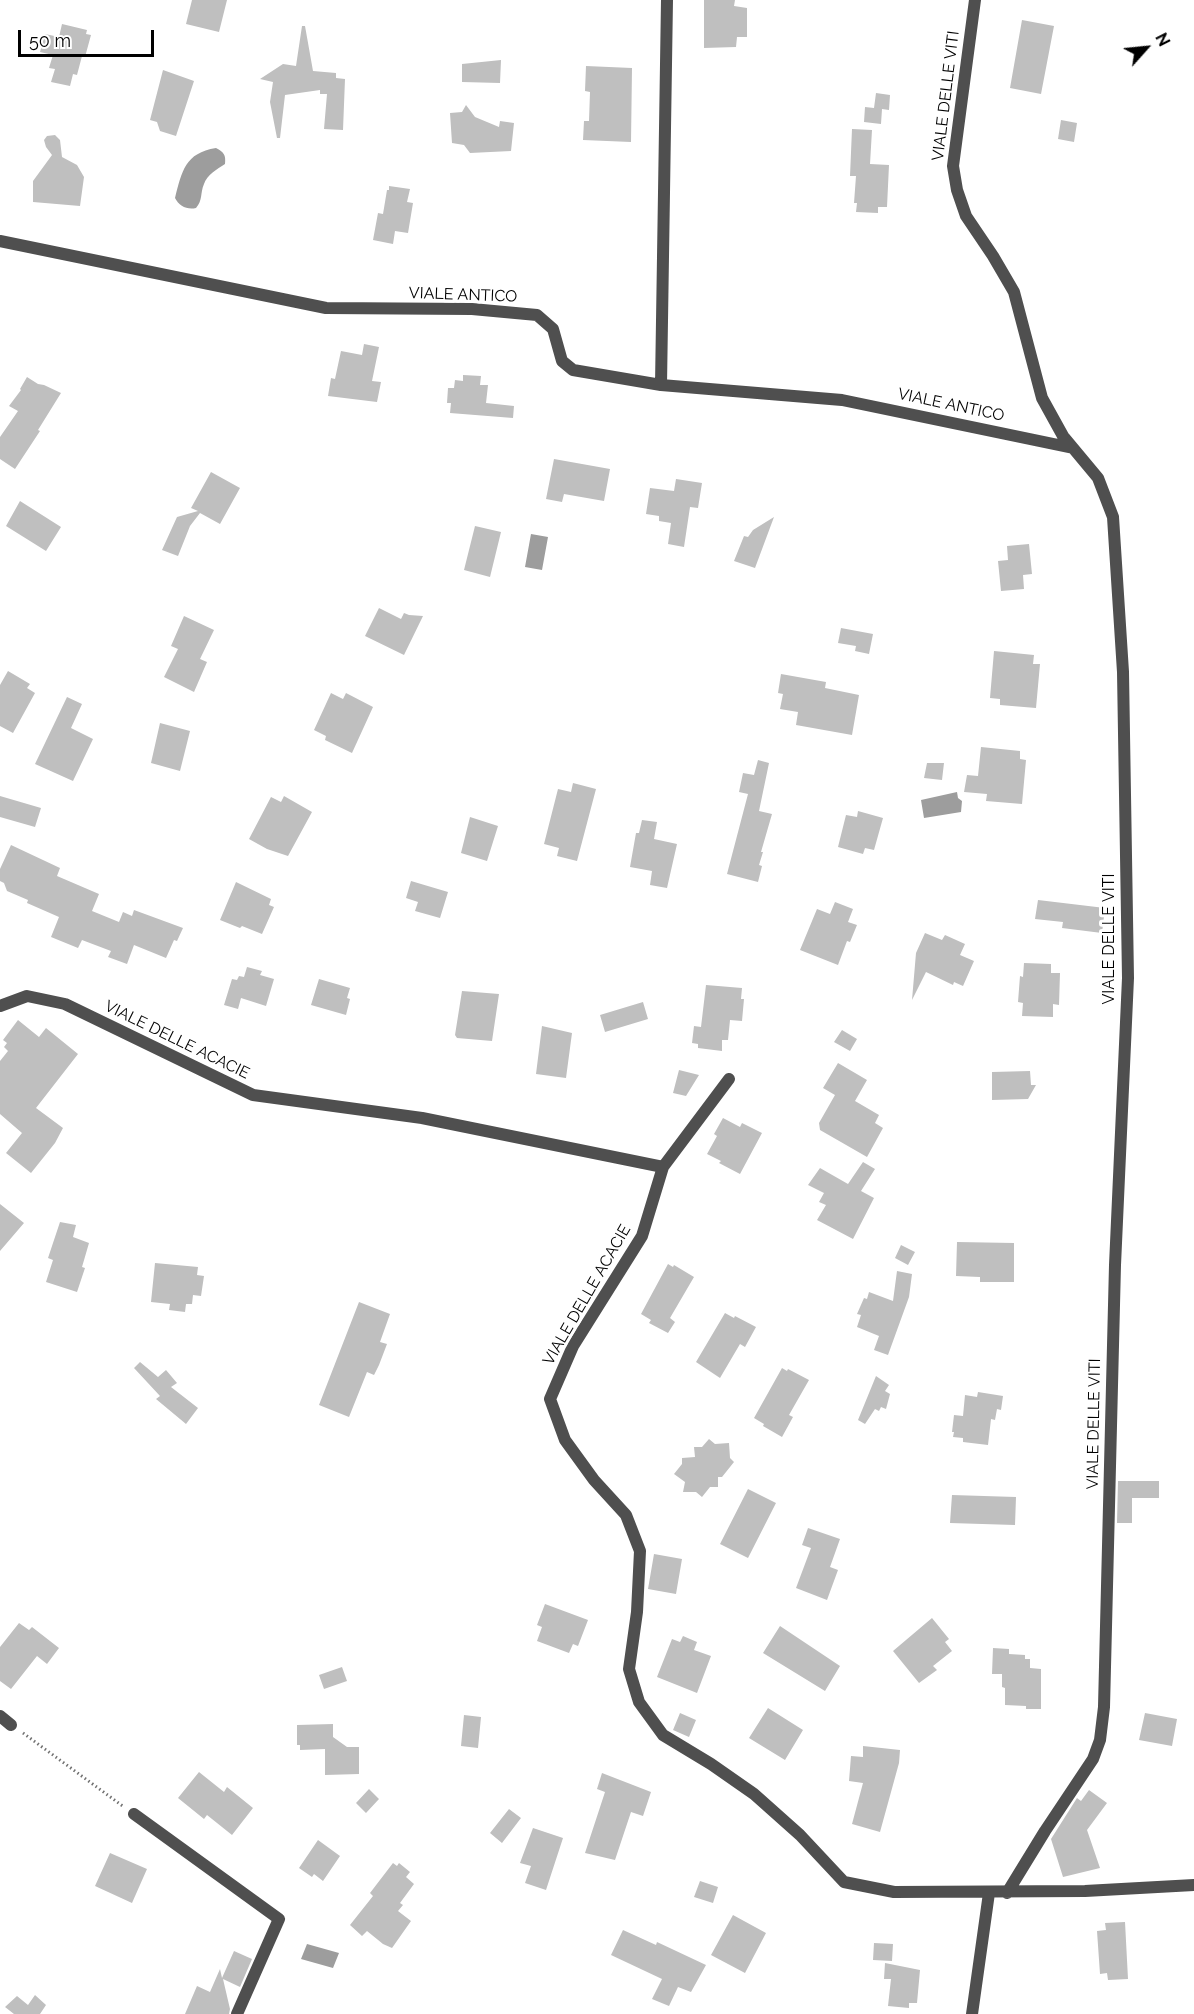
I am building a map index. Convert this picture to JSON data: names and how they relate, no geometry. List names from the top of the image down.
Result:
{
  "streets": {
    "street": ["VIALE DELLE VITI", "VIALE ANTICO", "VIALE DELLE ACACIE"]
  },
  "crossings": [
    ["VIALE DELLE VITI", "VIALE ANTICO"],
    ["VIALE DELLE VITI", "VIALE DELLE ACACIE"]
  ],
  "scale_bar": "50 m",
  "north": "top right"
}
